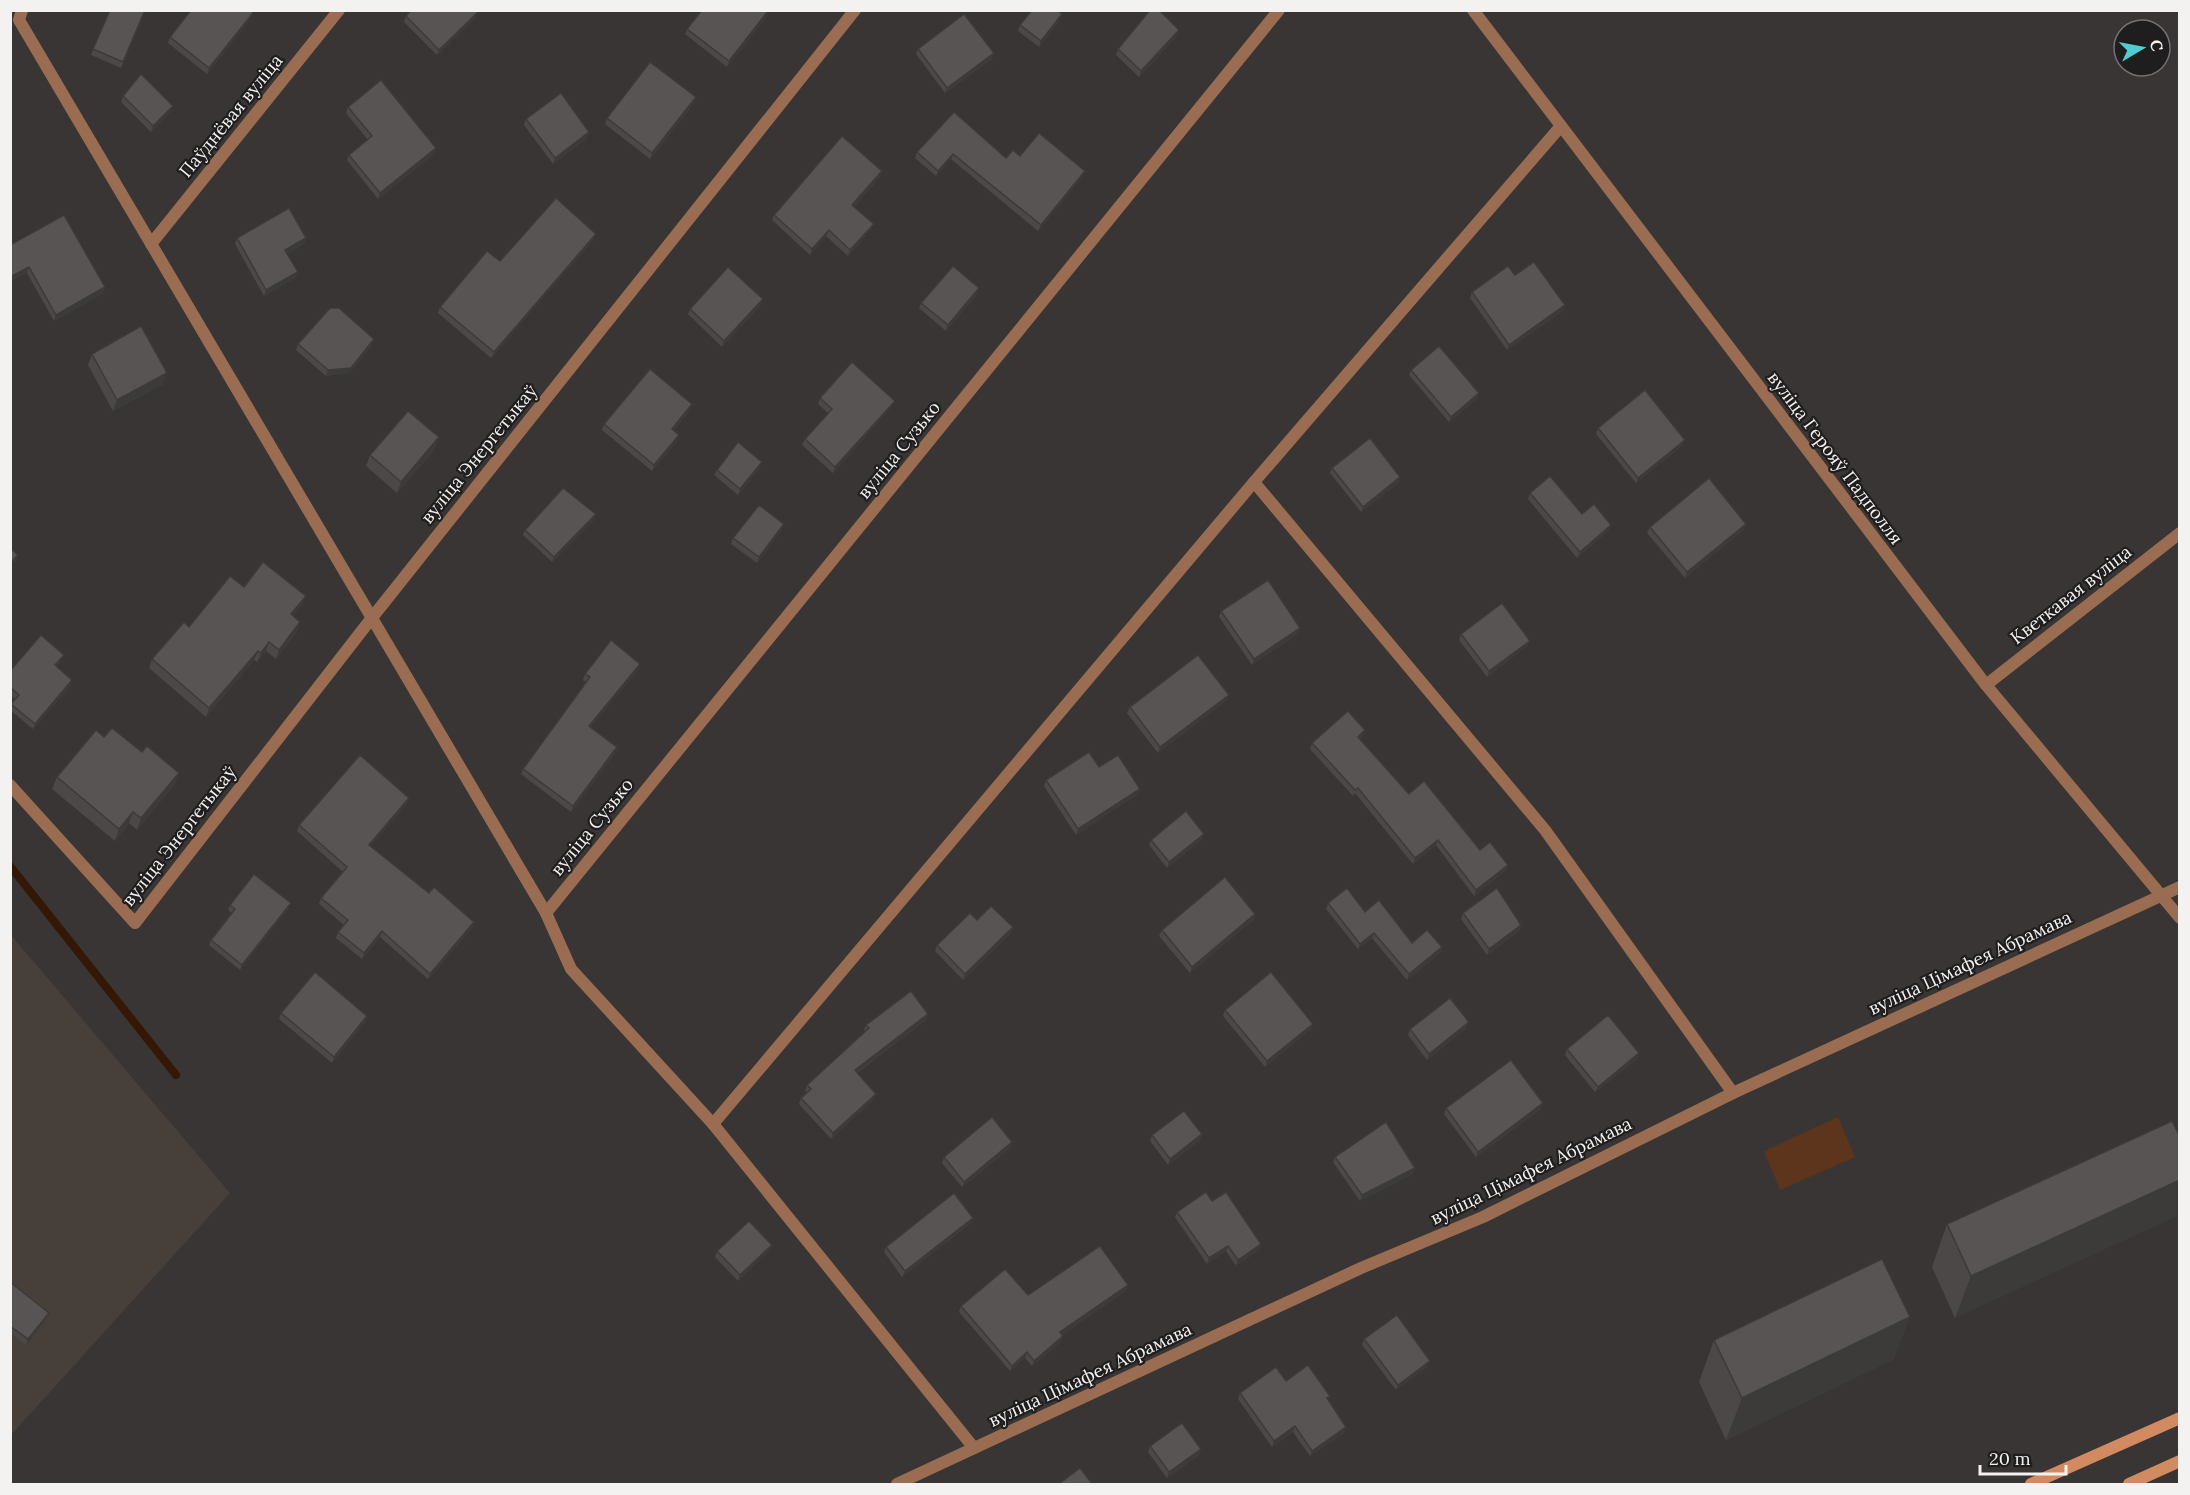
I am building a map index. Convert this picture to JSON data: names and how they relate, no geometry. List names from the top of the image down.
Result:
{
  "streets": {
    "street": [
      "Паўднёвая вуліца",
      "вуліца Сузько",
      "вуліца Энергетыкаў",
      "вуліца Герояў Падполля",
      "Кветкавая вуліца",
      "вуліца Цімафея Абрамава"
    ]
  },
  "crossings": [
    ["вуліца Герояў Падполля", "Кветкавая вуліца"],
    ["вуліца Герояў Падполля", "вуліца Цімафея Абрамава"]
  ],
  "scale_bar": "20 m",
  "north": "right"
}
